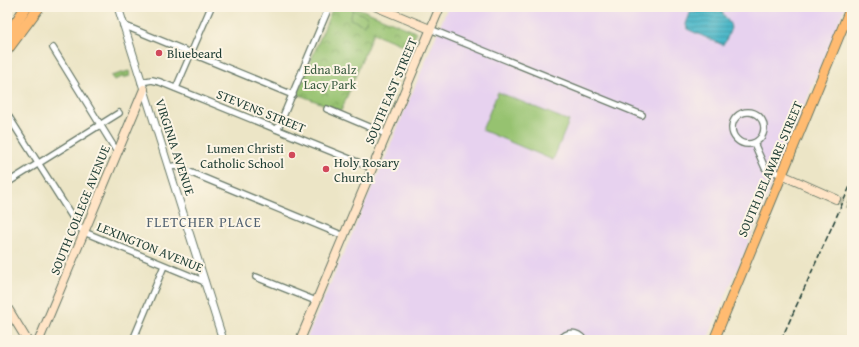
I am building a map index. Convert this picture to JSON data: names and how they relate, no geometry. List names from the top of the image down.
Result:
{
  "streets": {
    "main road": ["SOUTH EAST STREET", "SOUTH DELAWARE STREET", "SOUTH COLLEGE AVENUE"],
    "street": ["STEVENS STREET", "VIRGINIA AVENUE", "LEXINGTON AVENUE"]
  },
  "crossings": [
    ["SOUTH EAST STREET", "STEVENS STREET"],
    ["STEVENS STREET", "VIRGINIA AVENUE"],
    ["STEVENS STREET", "SOUTH COLLEGE AVENUE"],
    ["VIRGINIA AVENUE", "SOUTH COLLEGE AVENUE"],
    ["VIRGINIA AVENUE", "LEXINGTON AVENUE"],
    ["SOUTH COLLEGE AVENUE", "LEXINGTON AVENUE"]
  ],
  "districts": ["FLETCHER PLACE"],
  "parks": ["Edna Balz Lacy Park"],
  "places": ["Bluebeard", "Lumen Christi Catholic School", "Holy Rosary Church"]
}
